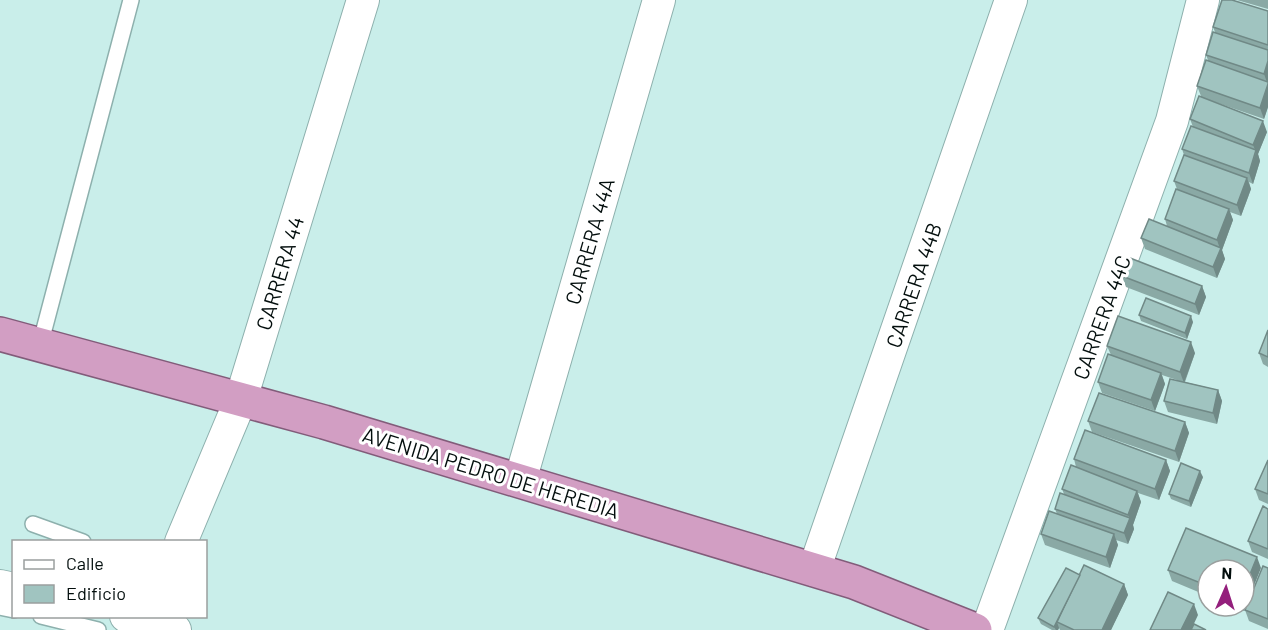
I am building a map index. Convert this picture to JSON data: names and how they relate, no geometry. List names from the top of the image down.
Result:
{
  "streets": {
    "highway": ["AVENIDA PEDRO DE HEREDIA"],
    "street": [
      "CARRERA 44A",
      "CARRERA 44",
      "CARRERA 44B",
      "CARRERA 44C"
    ]
  },
  "crossings": [
    ["CARRERA 44A", "AVENIDA PEDRO DE HEREDIA"],
    ["CARRERA 44", "AVENIDA PEDRO DE HEREDIA"],
    ["CARRERA 44B", "AVENIDA PEDRO DE HEREDIA"]
  ],
  "legend": ["Calle", "Edificio"],
  "north": "top"
}
